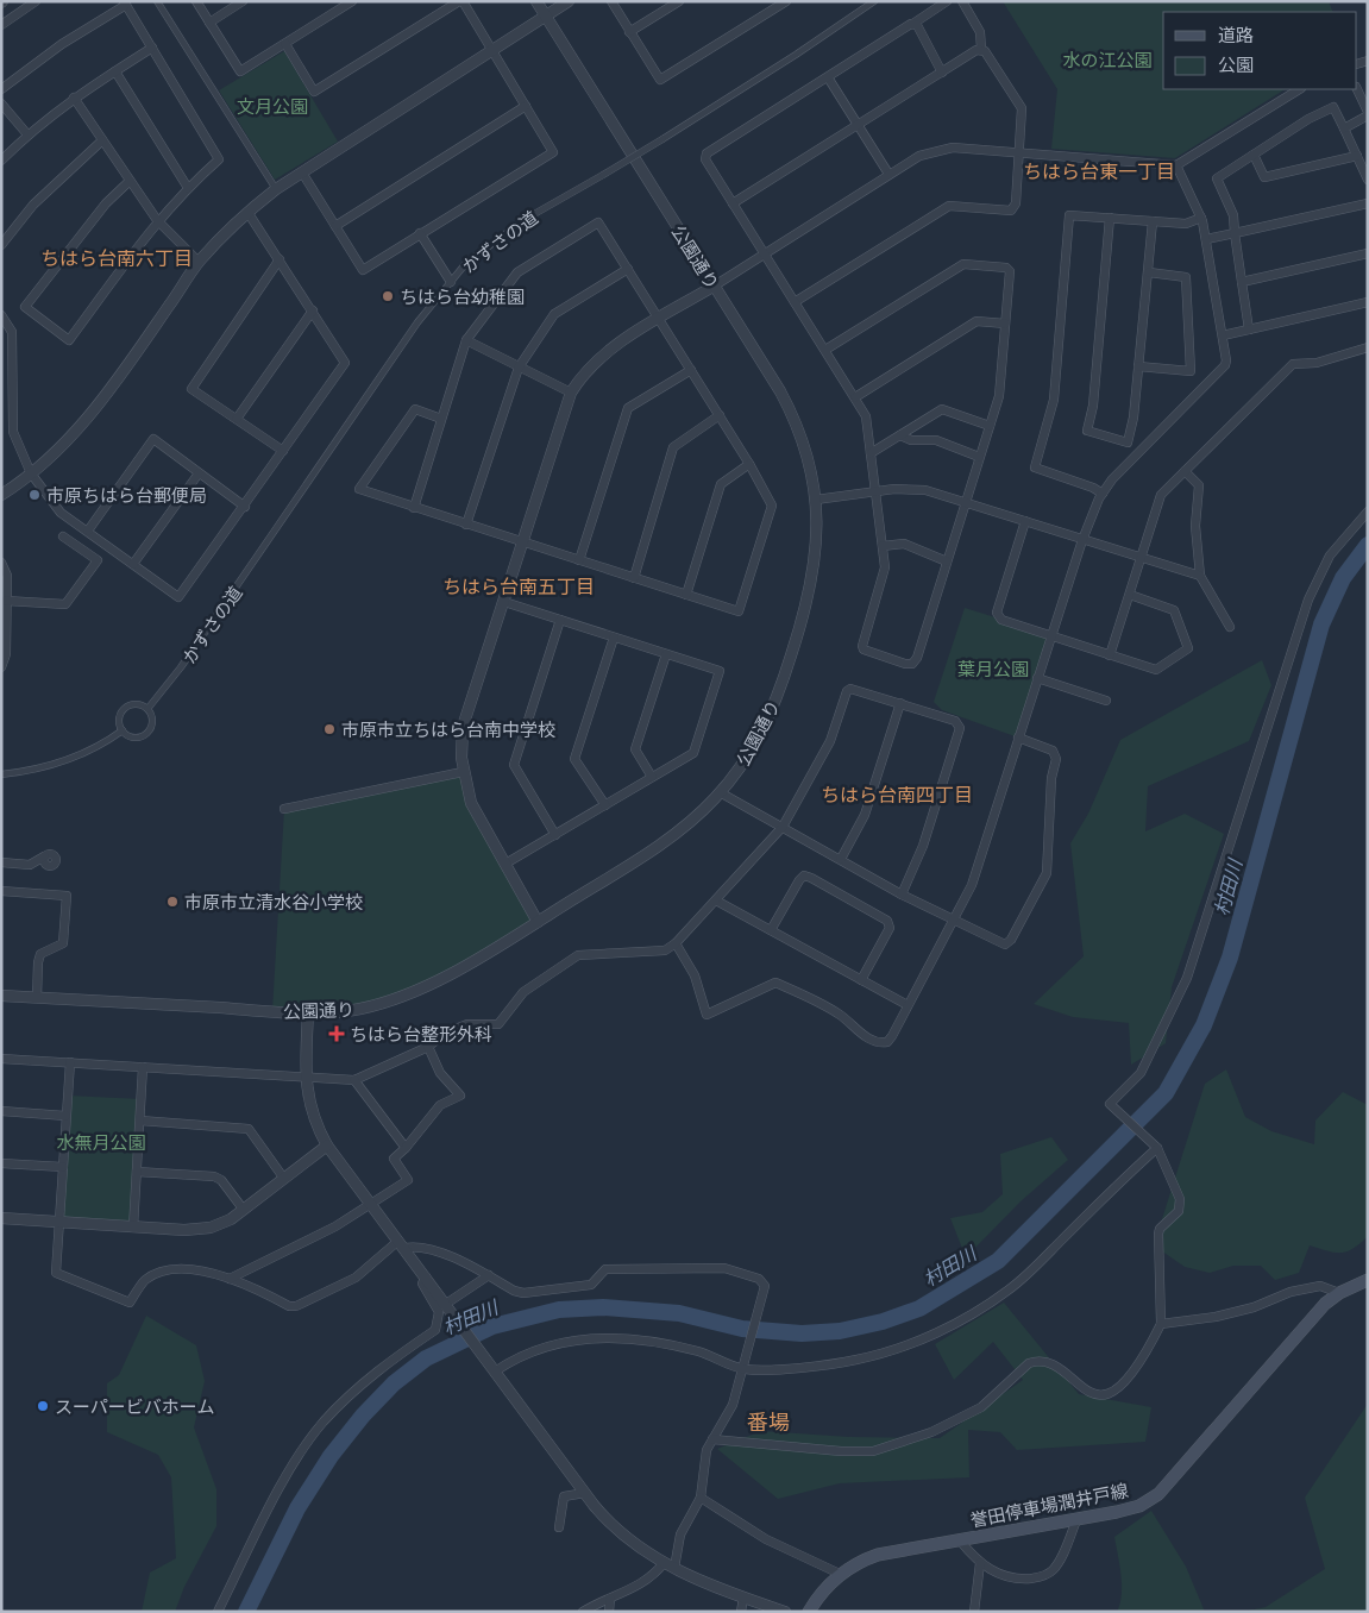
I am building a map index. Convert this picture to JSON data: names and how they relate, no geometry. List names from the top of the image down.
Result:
{
  "streets": {
    "main road": ["誉田停車場潤井戸線"],
    "street": ["かずさの道", "公園通り"]
  },
  "districts": [
    "ちはら台東一丁目",
    "ちはら台南六丁目",
    "ちはら台南五丁目",
    "ちはら台南四丁目",
    "番場"
  ],
  "water": ["村田川"],
  "parks": [
    "水の江公園",
    "文月公園",
    "葉月公園",
    "水無月公園"
  ],
  "places": {
    "other": [
      "ちはら台幼稚園",
      "市原ちはら台郵便局",
      "市原市立ちはら台南中学校",
      "市原市立清水谷小学校",
      "スーパービバホーム"
    ],
    "health": ["ちはら台整形外科"]
  },
  "legend": ["道路", "公園"]
}
